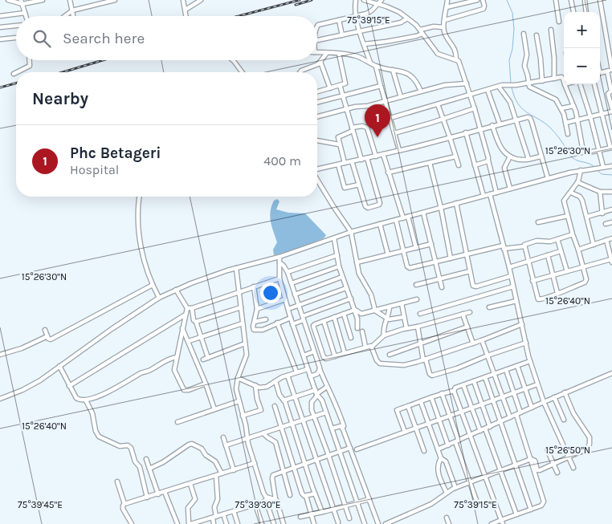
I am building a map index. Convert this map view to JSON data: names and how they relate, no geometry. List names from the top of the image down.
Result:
{
  "page": {
    "map_buttons": ["+", "−"],
    "search": "Search here",
    "heading": "Nearby",
    "pins": "1",
    "list": [
      {
        "mark": "1",
        "name": "Phc Betageri",
        "note": "Hospital",
        "value": "400 m"
      }
    ]
  },
  "coordinates": [
    "75°39'15\"E",
    "15°26'30\"N",
    "15°26'40\"N",
    "15°26'50\"N",
    "75°39'45\"E",
    "75°39'30\"E"
  ]
}
